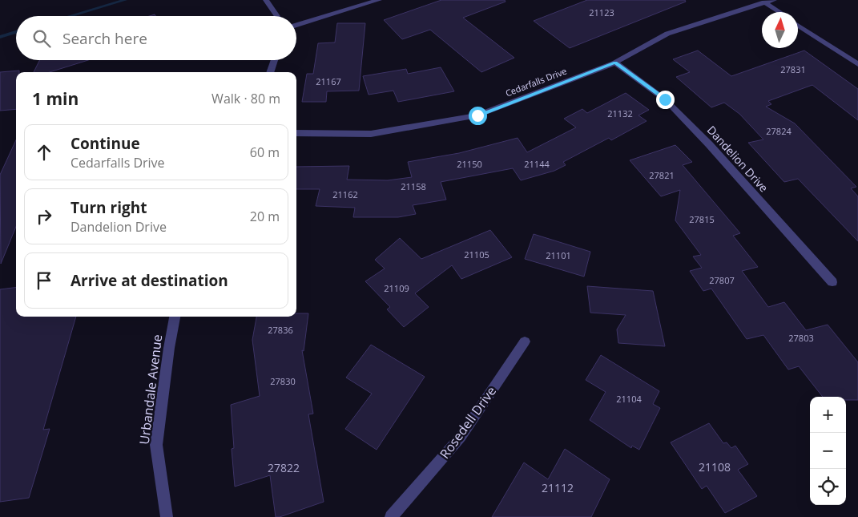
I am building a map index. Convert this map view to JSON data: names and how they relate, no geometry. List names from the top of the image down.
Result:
{
  "streets": {
    "street": [
      "Cedarfalls Drive",
      "Dandelion Drive",
      "Urbandale Avenue",
      "Rosedell Drive"
    ]
  },
  "crossings": [
    ["Cedarfalls Drive", "Dandelion Drive"]
  ],
  "house_numbers": [
    "21123",
    "27831",
    "21167",
    "21132",
    "27824",
    "21150",
    "21144",
    "27821",
    "21158",
    "21162",
    "27815",
    "21105",
    "21101",
    "27807",
    "21109",
    "27836",
    "27803",
    "27830",
    "21104",
    "21108",
    "27822",
    "21112"
  ],
  "north": "top",
  "page": {
    "search": "Search here",
    "heading": ["1 min", "Walk · 80 m"],
    "list": [
      ["Continue", "Cedarfalls Drive", "60 m"],
      ["Turn right", "Dandelion Drive", "20 m"],
      "Arrive at destination"
    ],
    "map_buttons": ["+", "−"]
  }
}
